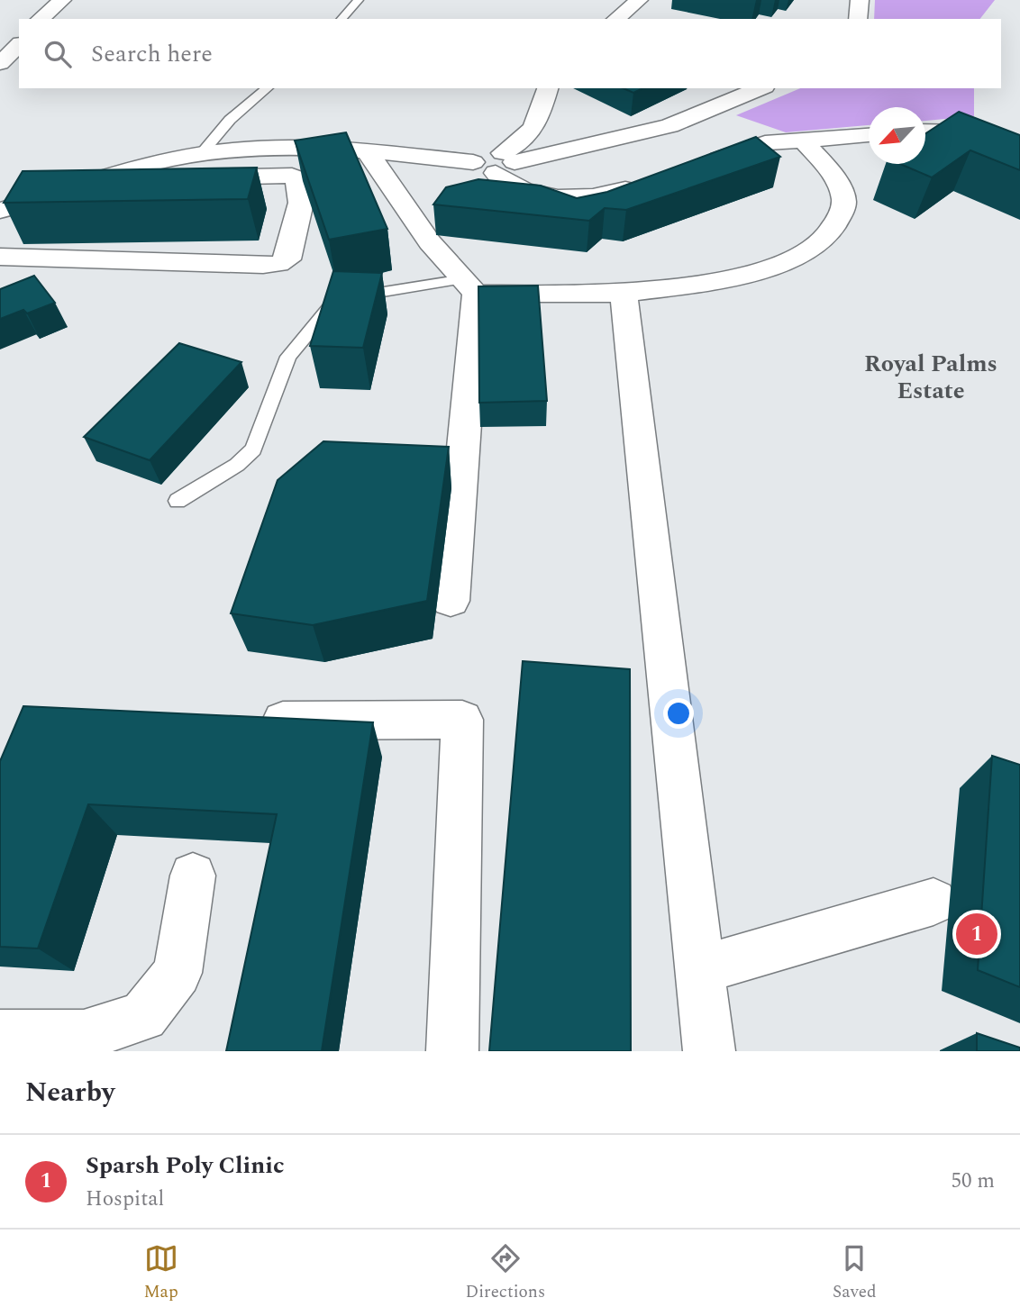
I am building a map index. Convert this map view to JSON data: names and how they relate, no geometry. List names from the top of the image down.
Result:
{
  "districts": ["Royal Palms Estate"],
  "north": "bottom left",
  "page": {
    "search": "Search here",
    "pins": "1",
    "heading": "Nearby",
    "list": [
      {
        "mark": "1",
        "name": "Sparsh Poly Clinic",
        "note": "Hospital",
        "value": "50 m"
      }
    ],
    "nav": ["Map", "Directions", "Saved"]
  }
}
